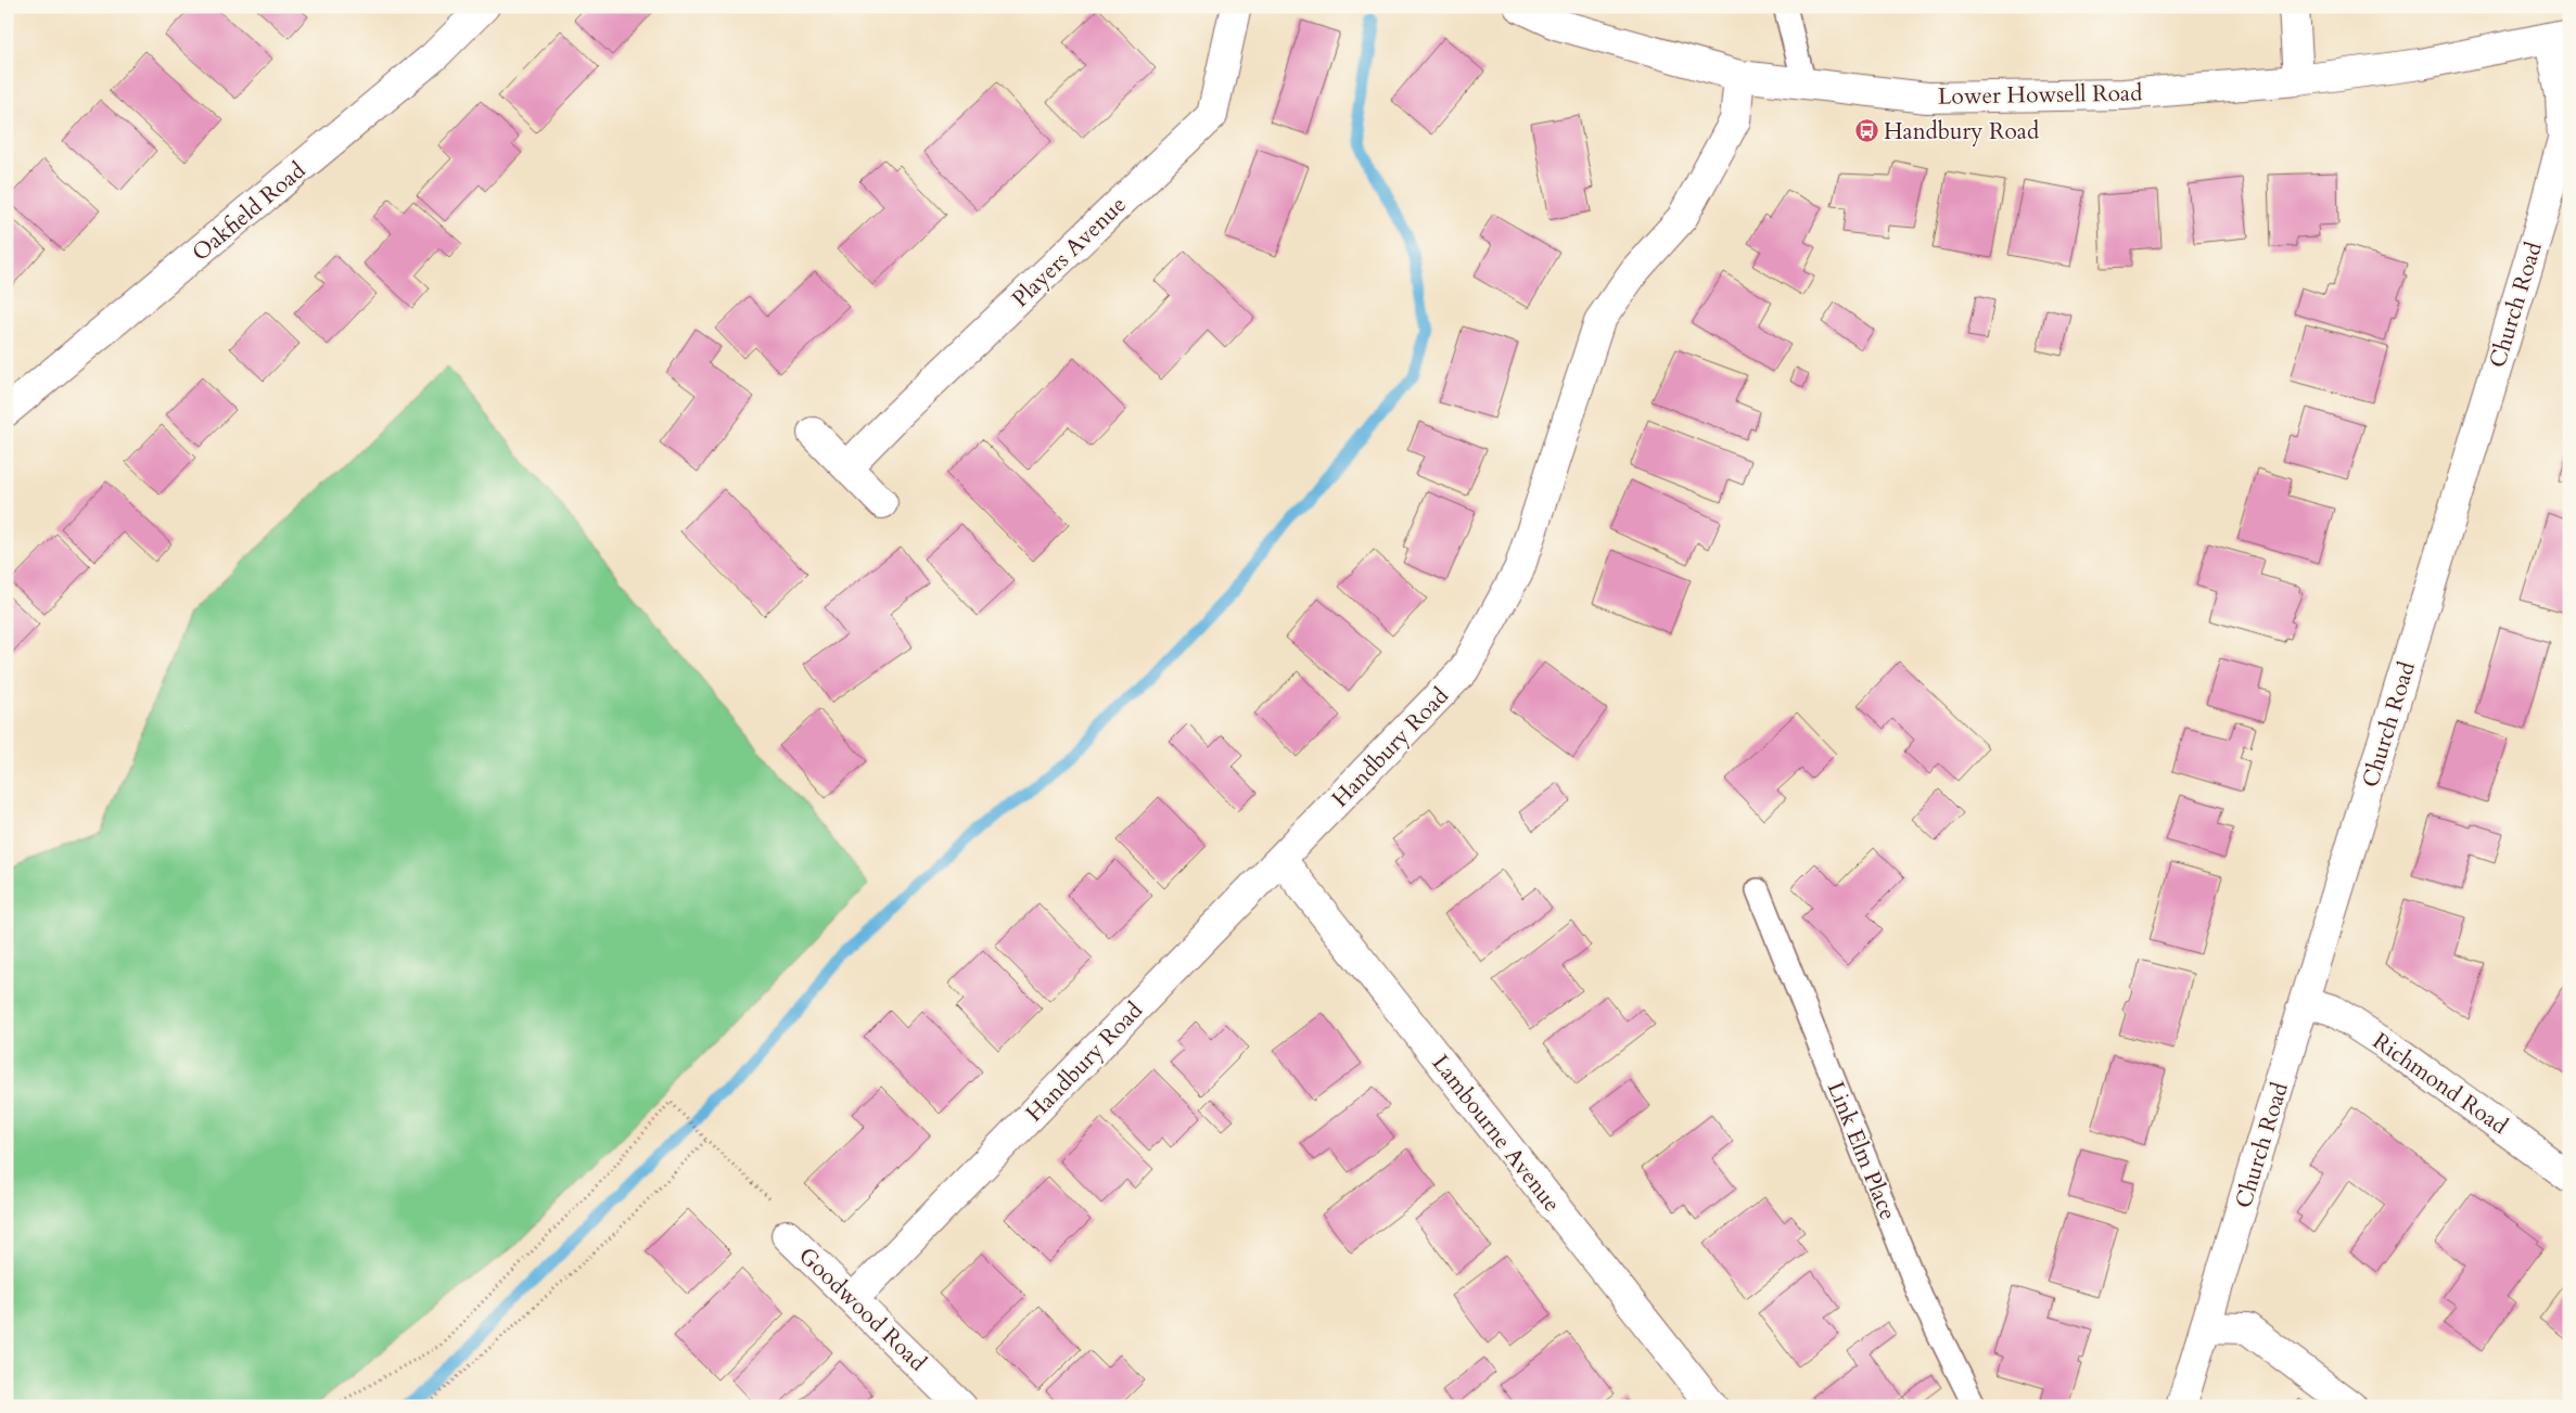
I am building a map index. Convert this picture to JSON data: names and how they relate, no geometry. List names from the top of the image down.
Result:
{
  "streets": {
    "street": [
      "Lower Howsell Road",
      "Oakfield Road",
      "Players Avenue",
      "Church Road",
      "Handbury Road",
      "Richmond Road",
      "Lambourne Avenue",
      "Goodwood Road"
    ],
    "lane": ["Link Elm Place"]
  },
  "crossings": [
    ["Lower Howsell Road", "Church Road"],
    ["Lower Howsell Road", "Handbury Road"],
    ["Church Road", "Richmond Road"],
    ["Handbury Road", "Lambourne Avenue"],
    ["Handbury Road", "Goodwood Road"]
  ],
  "places": {
    "bus stop": ["Handbury Road"]
  }
}
